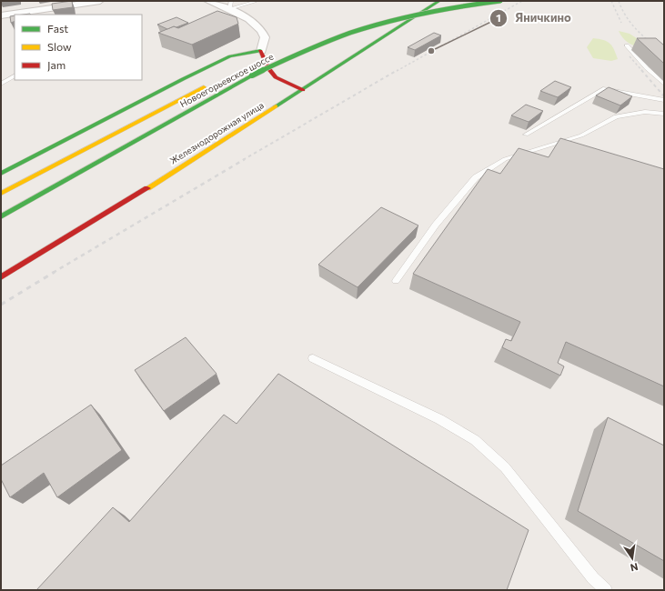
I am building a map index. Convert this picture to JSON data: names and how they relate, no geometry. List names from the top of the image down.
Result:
{
  "streets": {
    "main road": ["Новоегорьевское шоссе", "Железнодорожная улица"]
  },
  "places": ["Яничкино"],
  "legend": ["Fast", "Slow", "Jam"],
  "north": "bottom"
}
